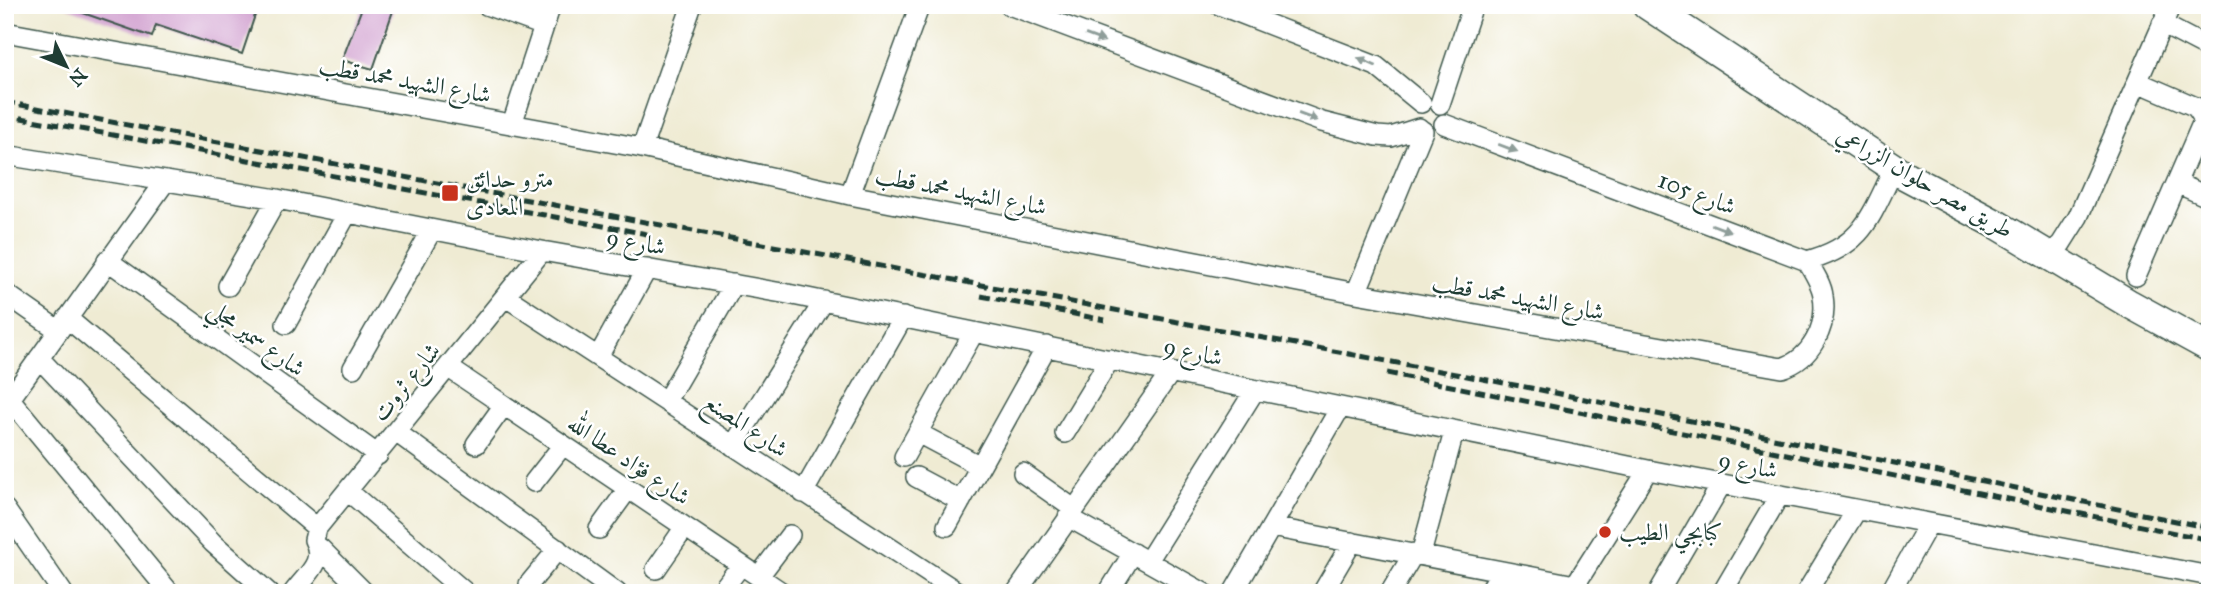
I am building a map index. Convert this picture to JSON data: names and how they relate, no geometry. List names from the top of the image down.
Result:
{
  "streets": {
    "main road": ["طريق مصر حلوان الزراعي"],
    "street": [
      "شارع الشهيد محمد قطب",
      "شارع 105",
      "شارع 9",
      "شارع سمير مجلي",
      "شارع ثروت",
      "شارع المصنع",
      "شارع فؤاد عطا الله"
    ]
  },
  "crossings": [
    ["شارع الشهيد محمد قطب", "شارع 105"],
    ["شارع 9", "شارع ثروت"],
    ["شارع سمير مجلي", "شارع ثروت"],
    ["شارع ثروت", "شارع المصنع"],
    ["شارع ثروت", "شارع فؤاد عطا الله"]
  ],
  "one_way": ["شارع 105"],
  "places": {
    "transit": ["مترو حدائق المعادى"],
    "other": ["كبابجي الطيب"]
  },
  "north": "bottom right"
}
